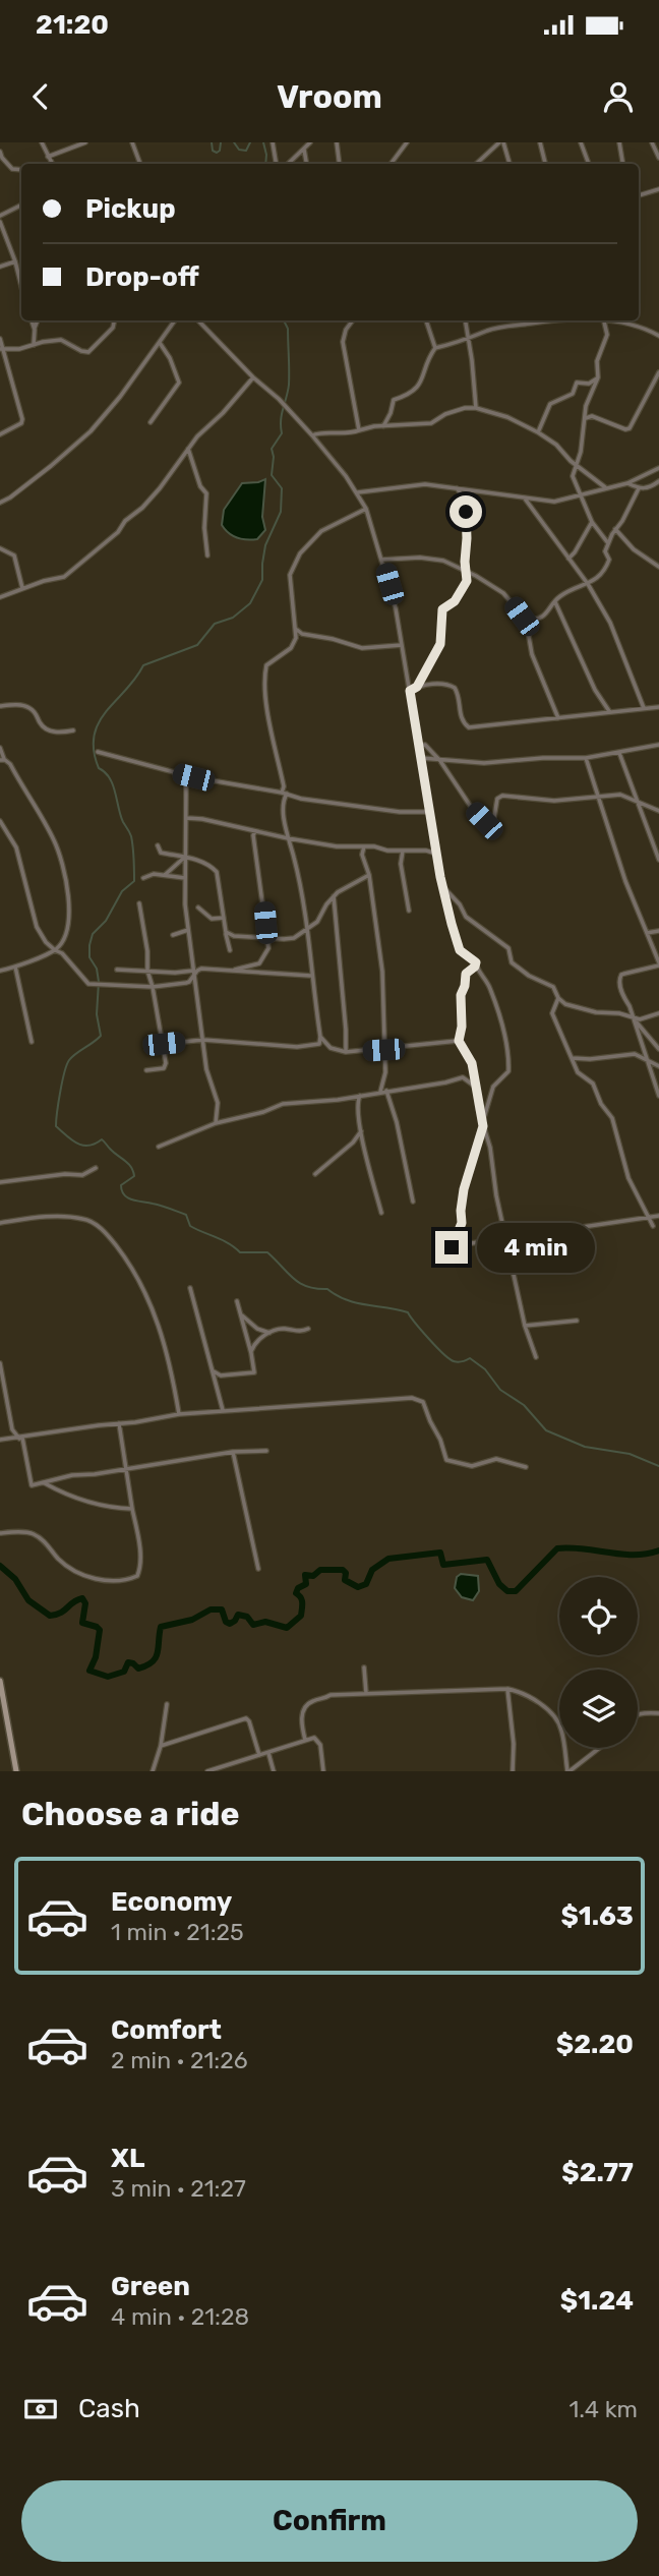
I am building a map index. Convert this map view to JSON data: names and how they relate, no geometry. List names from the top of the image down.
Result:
{
  "page": {
    "status": "21:20",
    "header": "Vroom",
    "banner": ["Pickup", "Drop-off"],
    "bubble": "4 min",
    "heading": "Choose a ride",
    "list": [
      {
        "name": "Economy",
        "note": "1 min · 21:25",
        "value": "$1.63"
      },
      {
        "name": "Comfort",
        "note": "2 min · 21:26",
        "value": "$2.20"
      },
      {
        "name": "XL",
        "note": "3 min · 21:27",
        "value": "$2.77"
      },
      {
        "name": "Green",
        "note": "4 min · 21:28",
        "value": "$1.24"
      }
    ],
    "pay": ["Cash", "1.4 km"],
    "buttons": "Confirm"
  }
}
